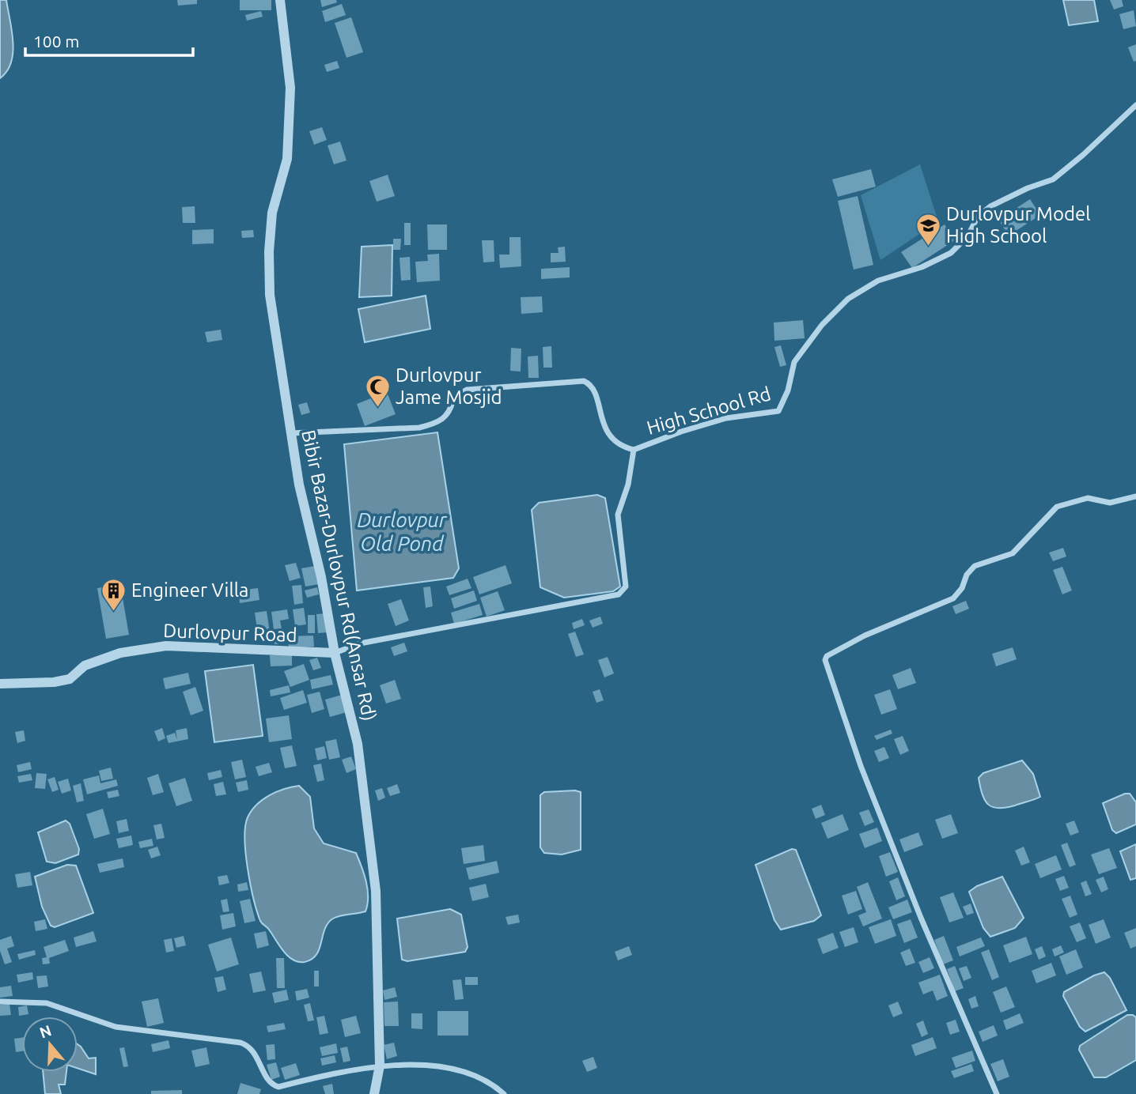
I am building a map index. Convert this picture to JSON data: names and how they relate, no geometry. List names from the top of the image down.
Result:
{
  "streets": {
    "street": ["High School Rd", "Bibir Bazar-Durlovpur Rd(Ansar Rd)", "Durlovpur Road"]
  },
  "crossings": [
    ["High School Rd", "Bibir Bazar-Durlovpur Rd(Ansar Rd)"],
    ["High School Rd", "Durlovpur Road"],
    ["Bibir Bazar-Durlovpur Rd(Ansar Rd)", "Durlovpur Road"]
  ],
  "water": ["Durlovpur Old Pond"],
  "places": {
    "school or university": ["Durlovpur Model High School"],
    "mosque": ["Durlovpur Jame Mosjid"],
    "building": ["Engineer Villa"]
  },
  "scale_bar": "100 m",
  "north": "top"
}
